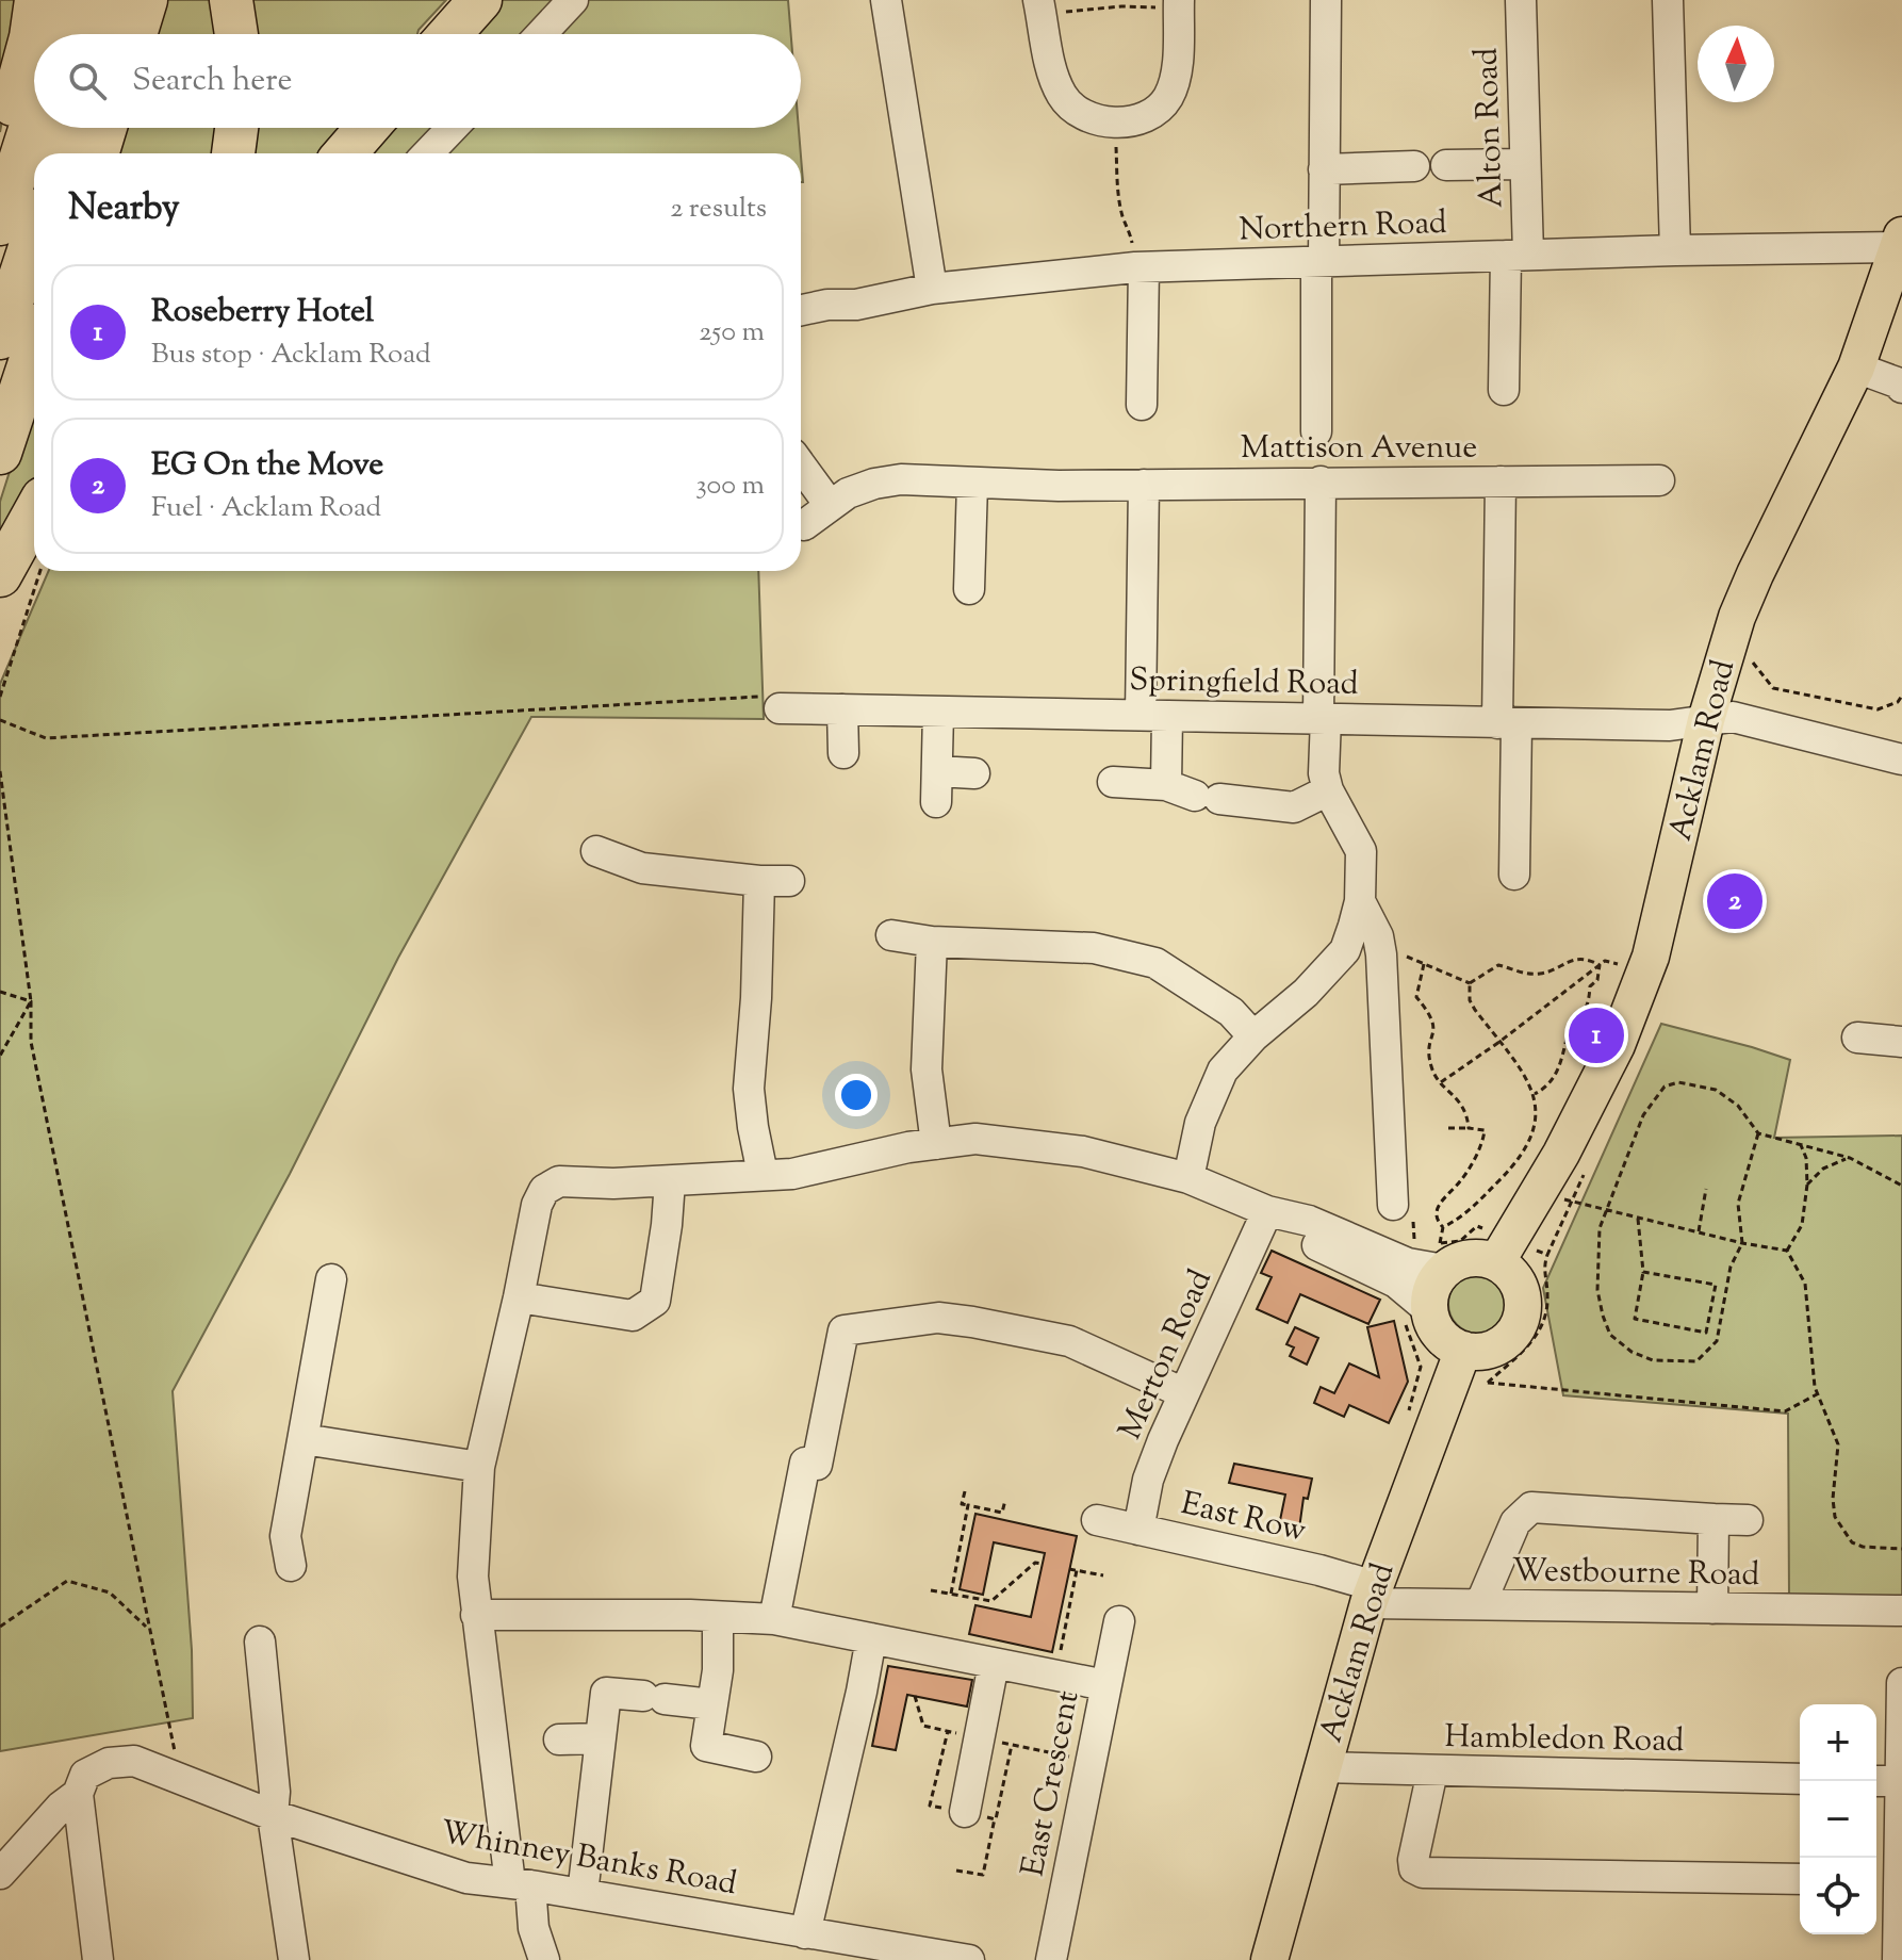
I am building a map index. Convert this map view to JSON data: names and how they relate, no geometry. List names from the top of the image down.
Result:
{
  "streets": {
    "main road": ["Acklam Road"],
    "street": [
      "Alton Road",
      "Northern Road",
      "Mattison Avenue",
      "Springfield Road",
      "Merton Road",
      "East Row",
      "Westbourne Road",
      "Hambledon Road",
      "East Crescent",
      "Whinney Banks Road"
    ]
  },
  "crossings": [
    ["Alton Road", "Northern Road"],
    ["Northern Road", "Acklam Road"],
    ["Springfield Road", "Acklam Road"],
    ["Acklam Road", "East Row"],
    ["Acklam Road", "Westbourne Road"],
    ["Acklam Road", "Hambledon Road"],
    ["Merton Road", "East Row"],
    ["East Row", "Westbourne Road"]
  ],
  "north": "top",
  "page": {
    "search": "Search here",
    "heading": ["Nearby", "2 results"],
    "list": [
      {
        "mark": "1",
        "name": "Roseberry Hotel",
        "note": "Bus stop · Acklam Road",
        "value": "250 m"
      },
      {
        "mark": "2",
        "name": "EG On the Move",
        "note": "Fuel · Acklam Road",
        "value": "300 m"
      }
    ],
    "pins": ["2", "1"],
    "map_buttons": ["+", "−"]
  }
}
